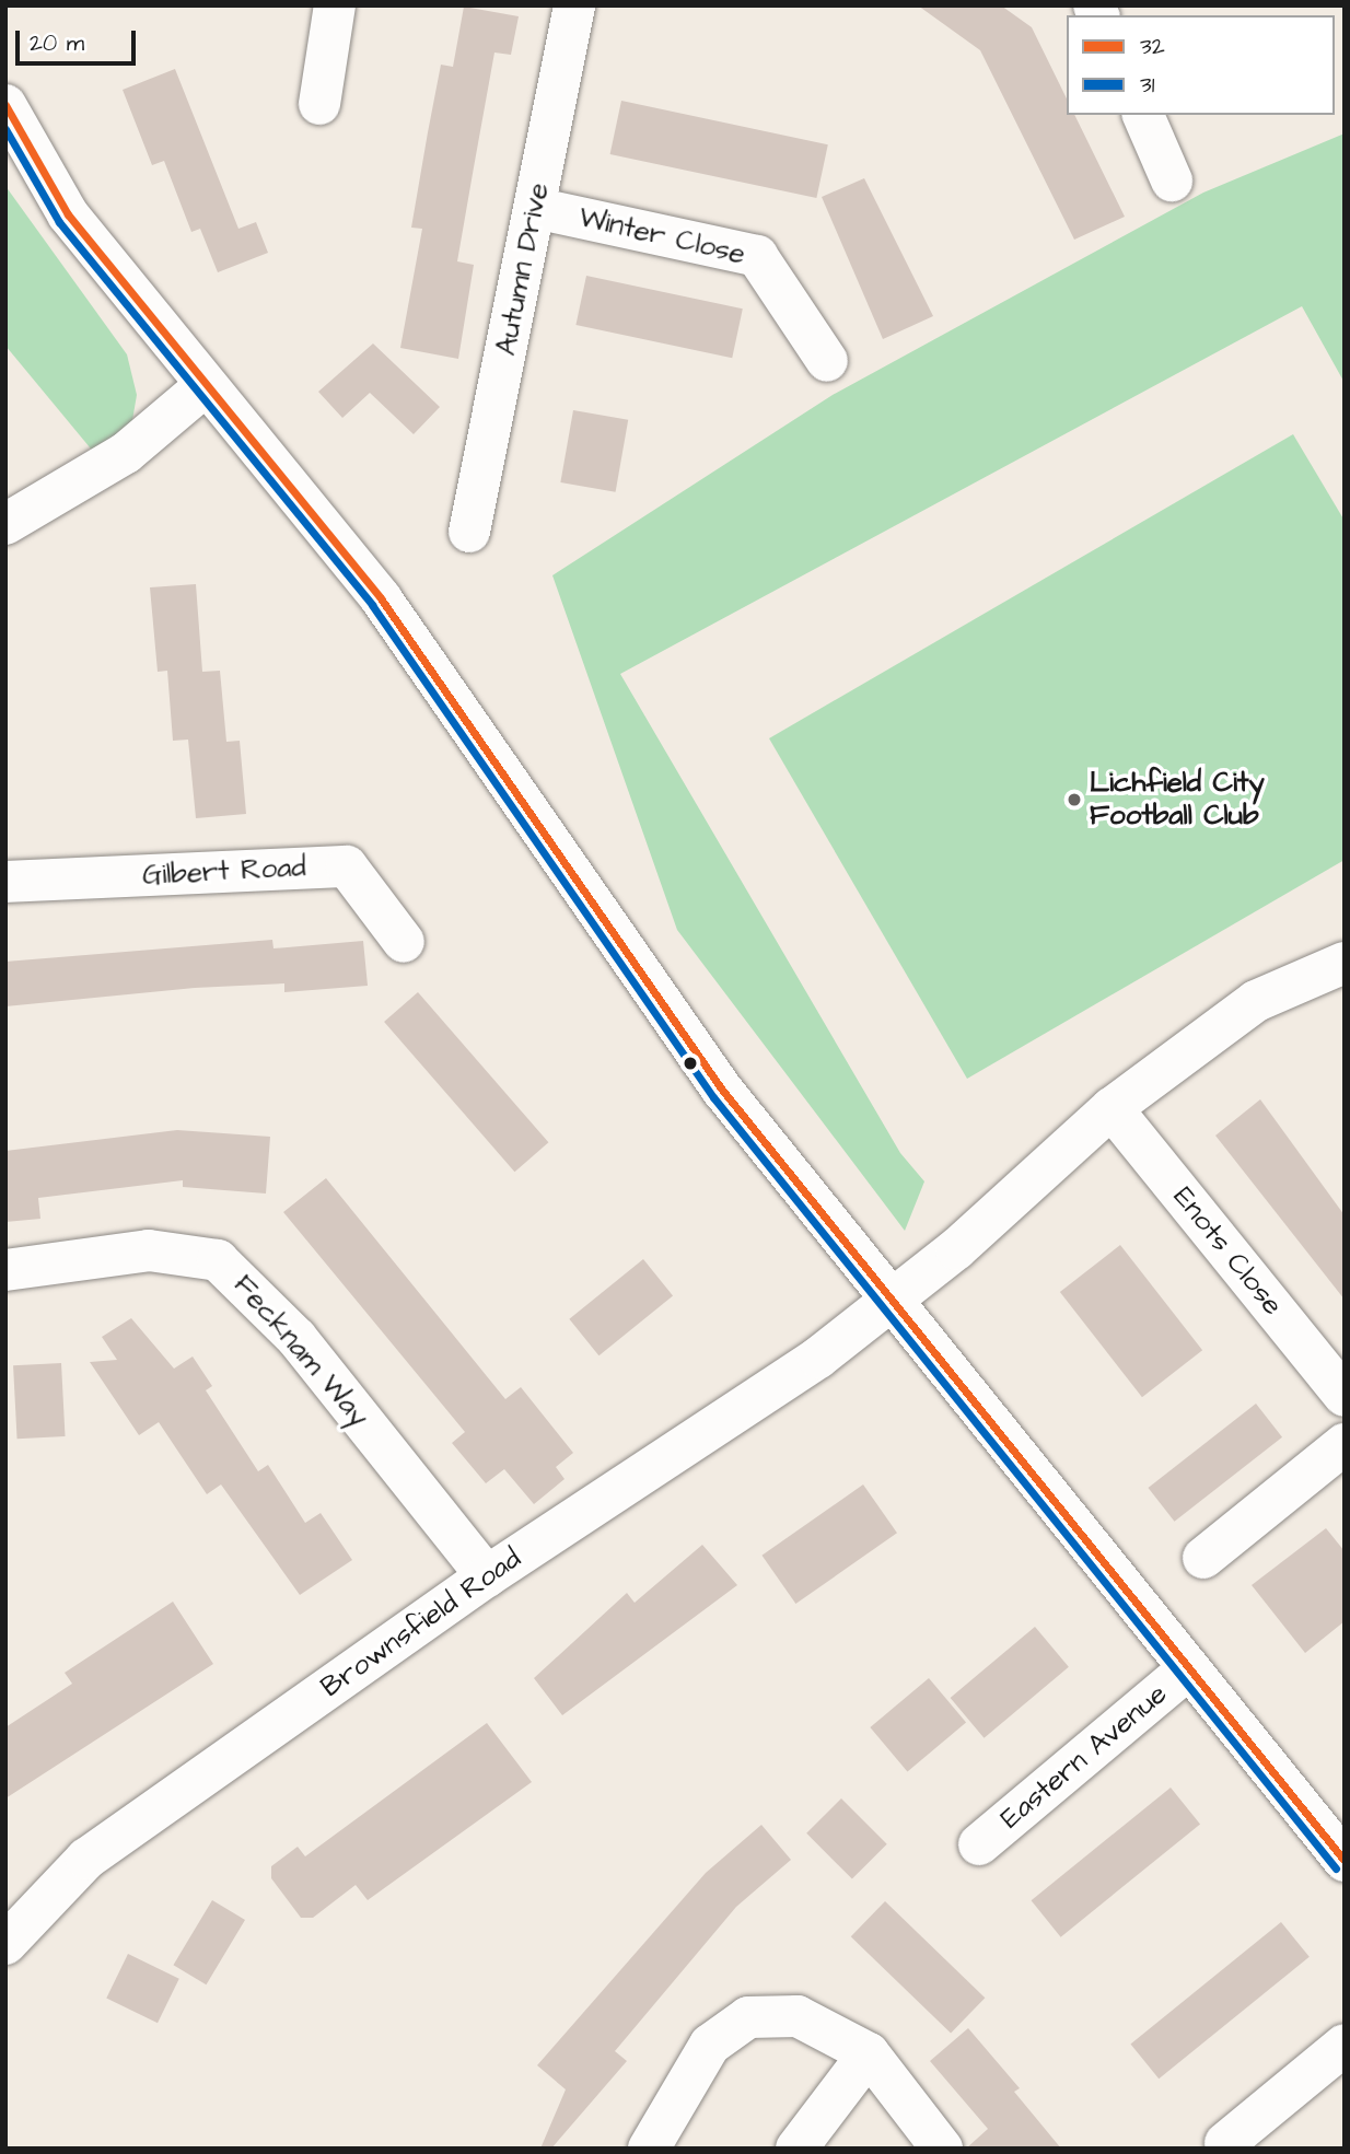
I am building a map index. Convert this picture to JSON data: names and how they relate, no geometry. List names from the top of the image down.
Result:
{
  "streets": {
    "main road": [
      "Winter Close",
      "Autumn Drive",
      "Gilbert Road",
      "Enots Close",
      "Fecknam Way",
      "Brownsfield Road",
      "Eastern Avenue"
    ]
  },
  "crossings": [
    ["Winter Close", "Autumn Drive"],
    ["Enots Close", "Brownsfield Road"],
    ["Fecknam Way", "Brownsfield Road"],
    ["Brownsfield Road", "Eastern Avenue"]
  ],
  "places": ["Lichfield City Football Club"],
  "lines": ["transit line 32", "transit line 31"],
  "legend": ["32", "31"],
  "scale_bar": "20 m"
}
